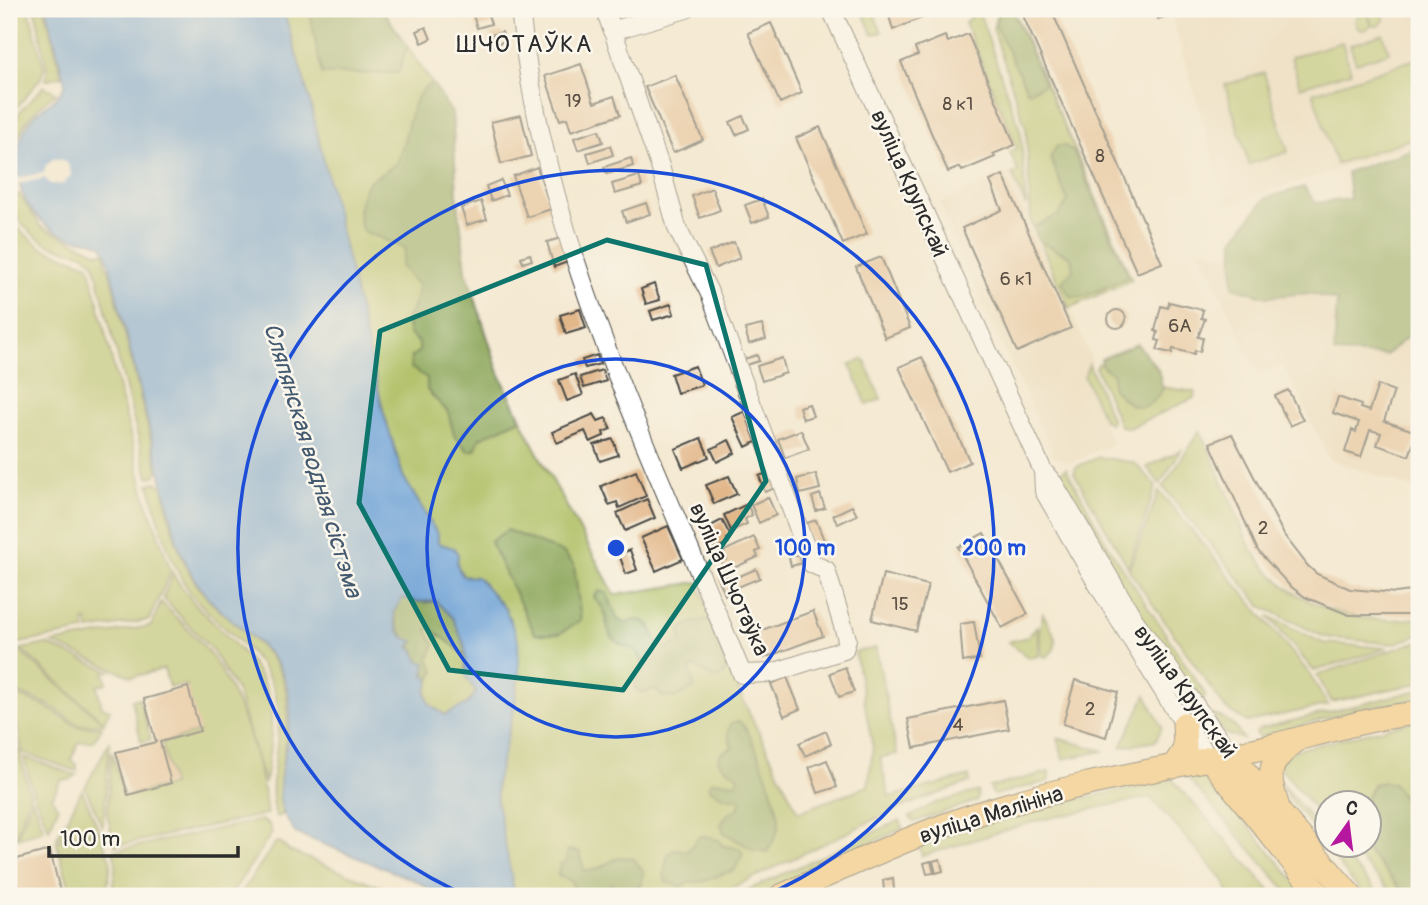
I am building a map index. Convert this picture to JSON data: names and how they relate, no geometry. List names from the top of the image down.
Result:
{
  "streets": {
    "main road": ["вуліца Крупскай", "вуліца Малініна"],
    "street": ["вуліца Шчотаўка"]
  },
  "crossings": [
    ["вуліца Крупскай", "вуліца Малініна"]
  ],
  "districts": ["ШЧОТАЎКА"],
  "water": ["Сляпянская водная сістэма"],
  "house_numbers": [
    "19",
    "8 к1",
    "8",
    "6 к1",
    "6А",
    "2",
    "15",
    "2",
    "4"
  ],
  "scale_bar": "100 m",
  "north": "top",
  "rings": ["100 m", "200 m"]
}
